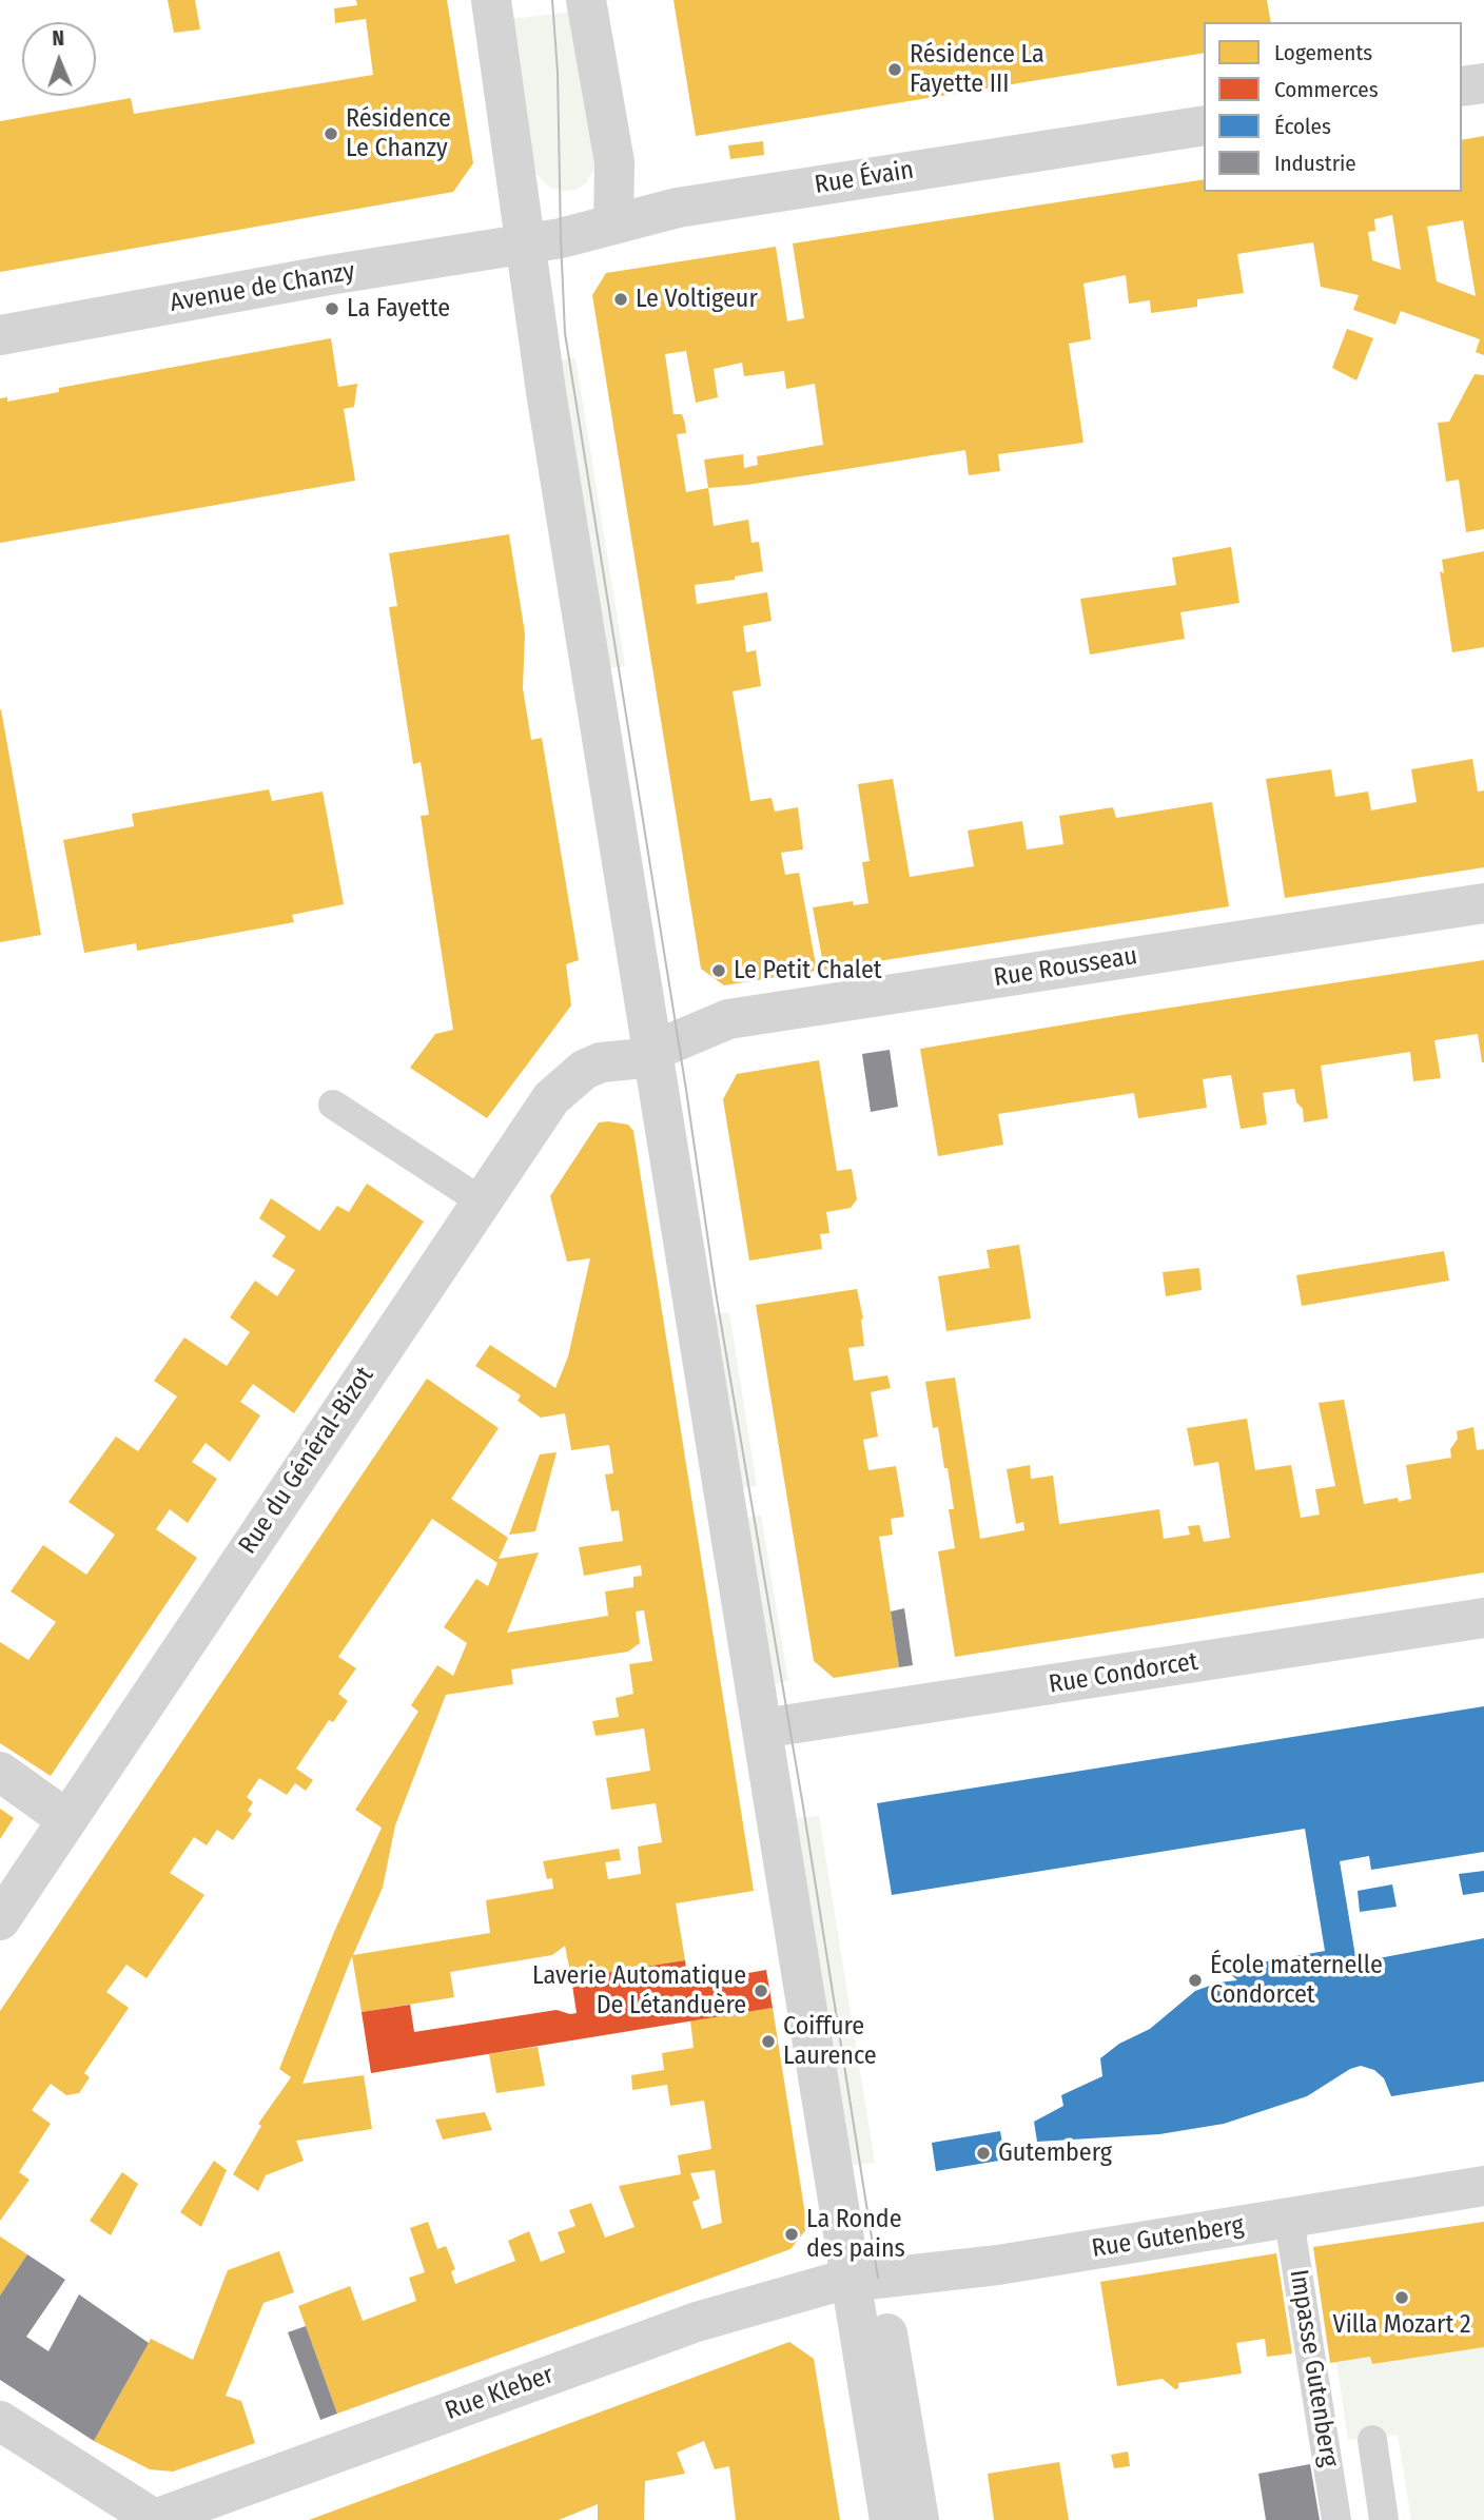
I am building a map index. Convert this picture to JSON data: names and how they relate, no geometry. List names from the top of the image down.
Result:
{
  "streets": {
    "street": [
      "Rue Évain",
      "Avenue de Chanzy",
      "Rue Rousseau",
      "Rue du Général-Bizot",
      "Rue Condorcet",
      "Rue Gutenberg",
      "Rue Kleber"
    ],
    "lane": ["Impasse Gutenberg"]
  },
  "crossings": [
    ["Rue Évain", "Avenue de Chanzy"],
    ["Rue Rousseau", "Rue du Général-Bizot"],
    ["Rue Gutenberg", "Impasse Gutenberg"],
    ["Rue Gutenberg", "Rue Kleber"]
  ],
  "places": [
    "Résidence La Fayette III",
    "Résidence Le Chanzy",
    "Le Voltigeur",
    "La Fayette",
    "Le Petit Chalet",
    "École maternelle Condorcet",
    "Laverie Automatique De Létanduère",
    "Coiffure Laurence",
    "Gutemberg",
    "La Ronde des pains",
    "Villa Mozart 2"
  ],
  "legend": [
    "Logements",
    "Commerces",
    "Écoles",
    "Industrie"
  ],
  "north": "top"
}
